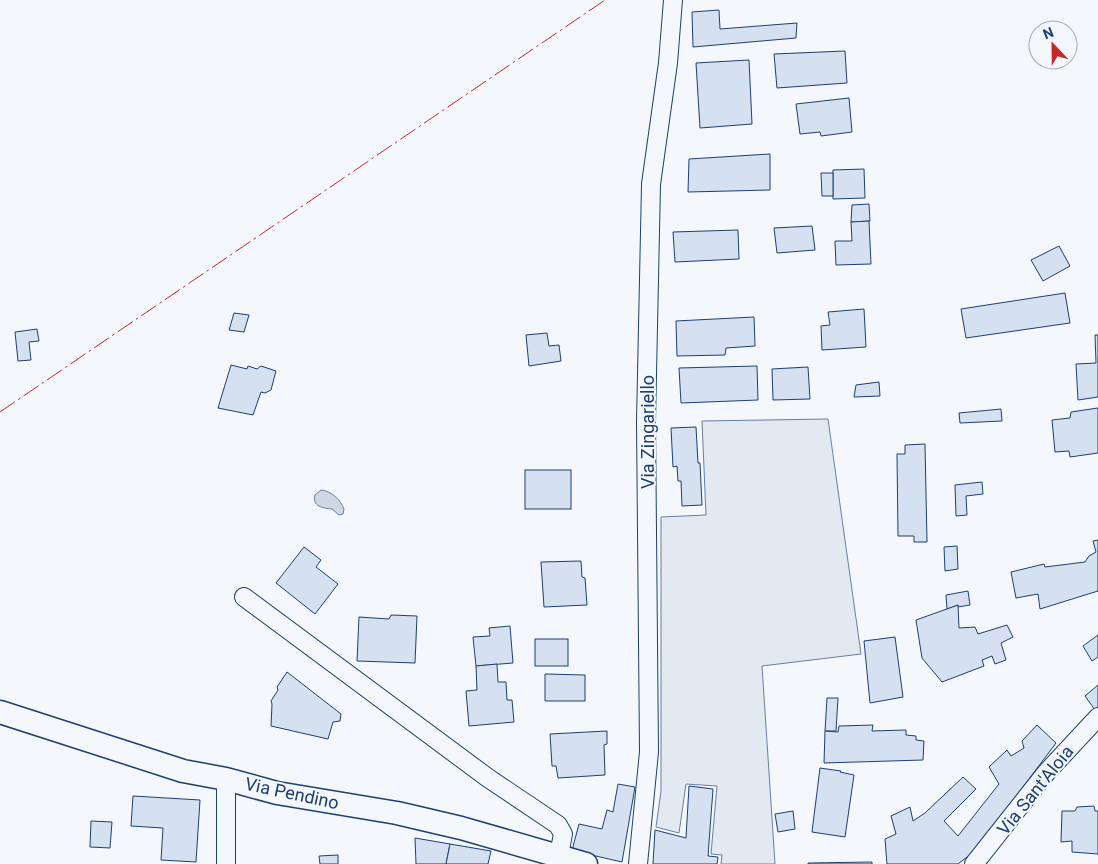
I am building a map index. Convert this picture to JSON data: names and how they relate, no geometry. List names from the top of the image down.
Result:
{
  "streets": {
    "street": ["Via Zingariello", "Via Sant'Aloia", "Via Pendino"]
  },
  "north": "top"
}
